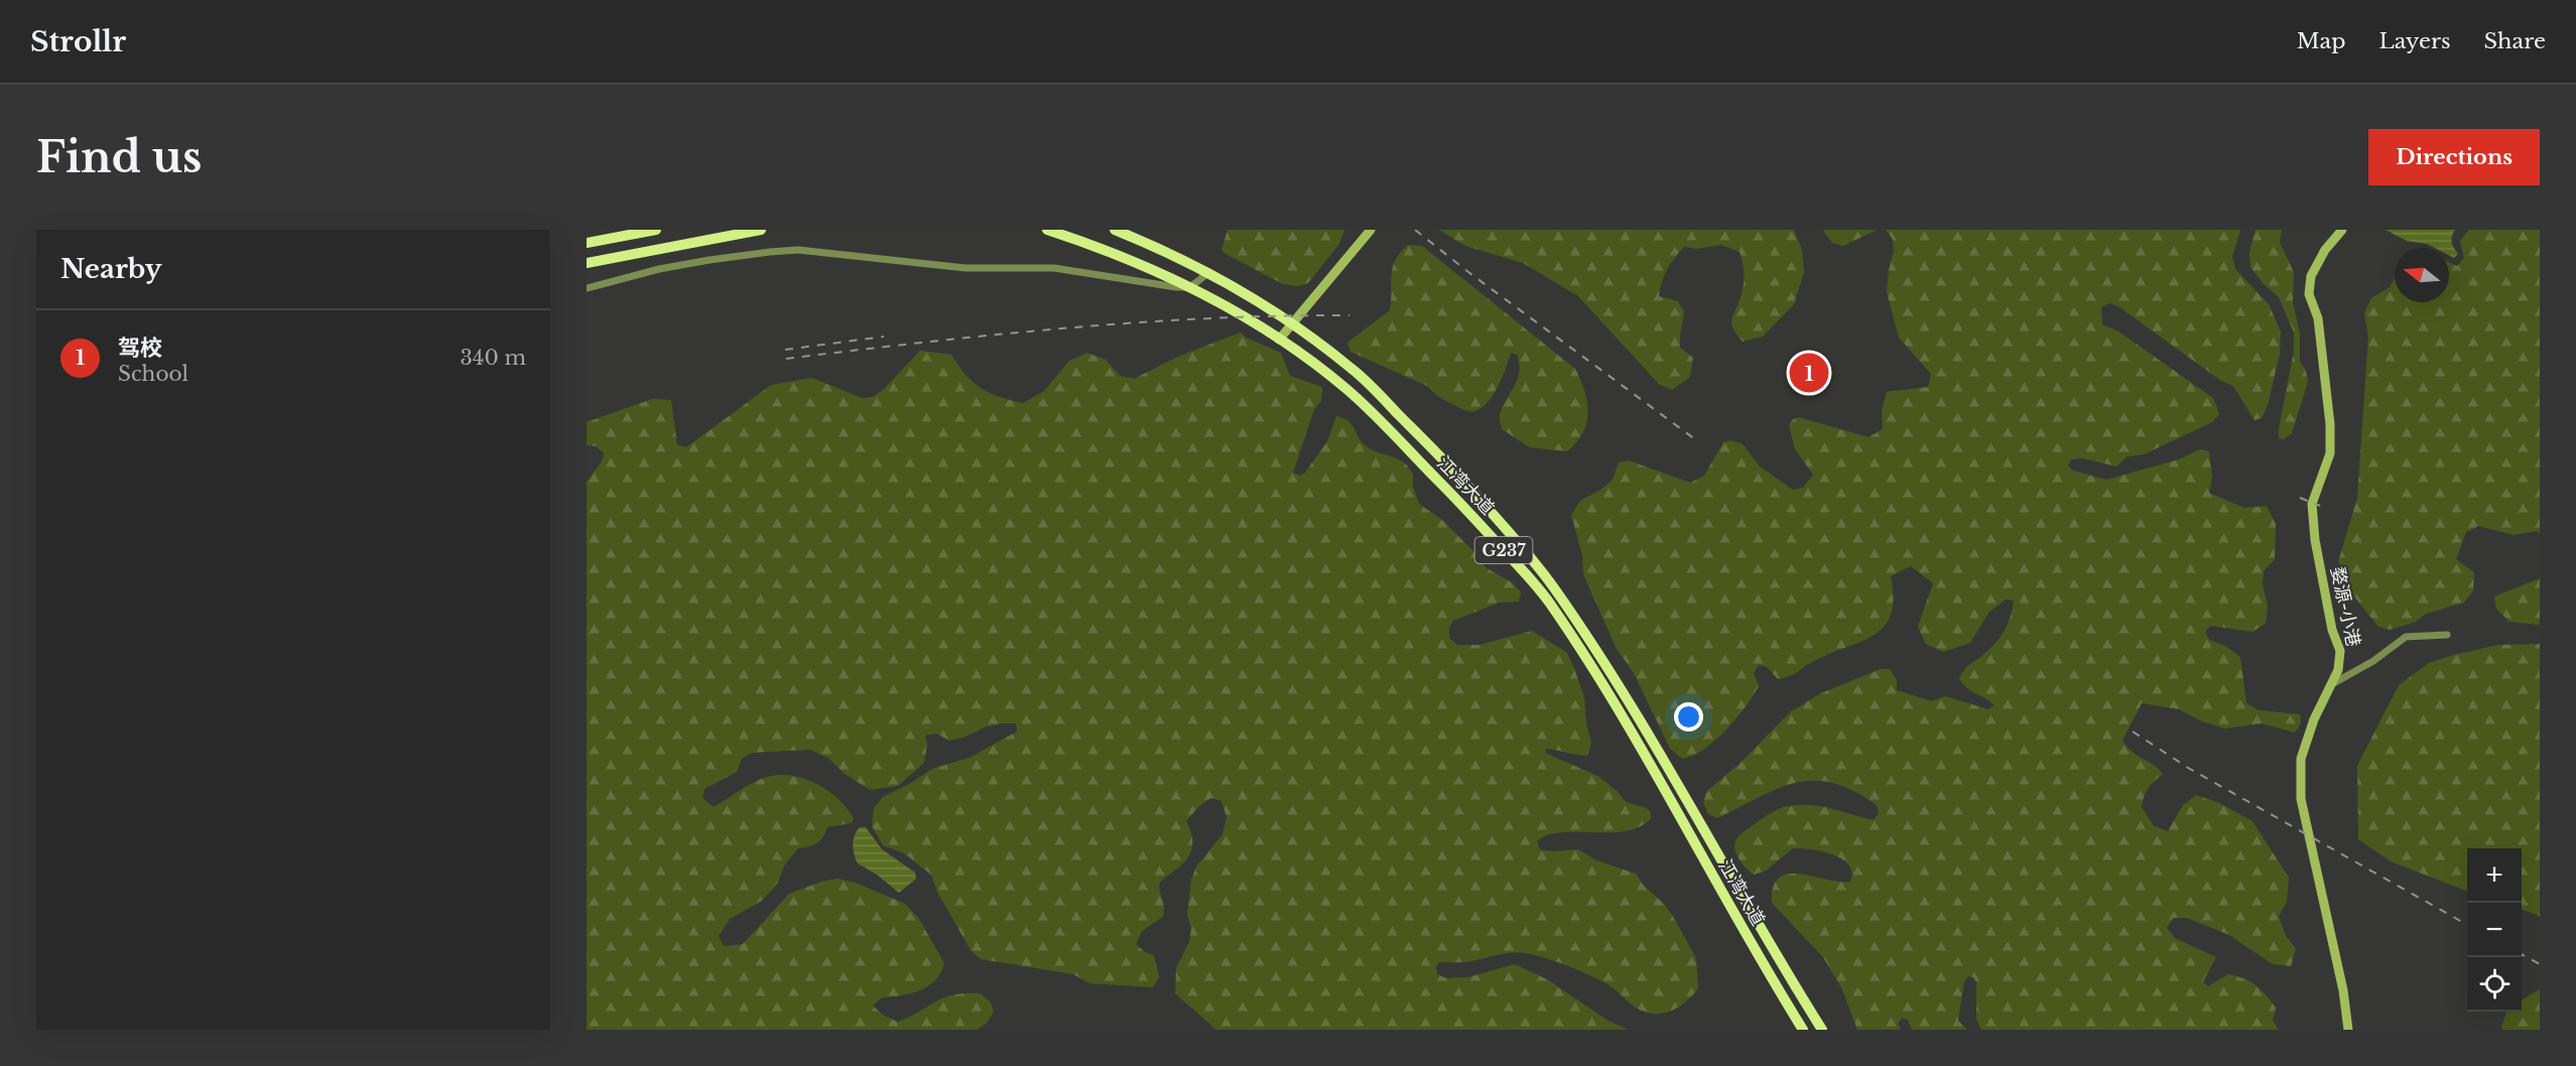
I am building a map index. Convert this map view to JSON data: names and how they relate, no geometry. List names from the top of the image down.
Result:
{
  "streets": {
    "highway": ["江湾大道", "G237"],
    "main road": ["婺源-小港"]
  },
  "north": "left",
  "page": {
    "header": "Strollr",
    "nav": ["Map", "Layers", "Share"],
    "buttons": "Directions",
    "title": "Find us",
    "heading": "Nearby",
    "list": [
      {
        "mark": "1",
        "name": "驾校",
        "note": "School",
        "value": "340 m"
      }
    ],
    "pins": "1",
    "map_buttons": ["+", "−"]
  }
}
